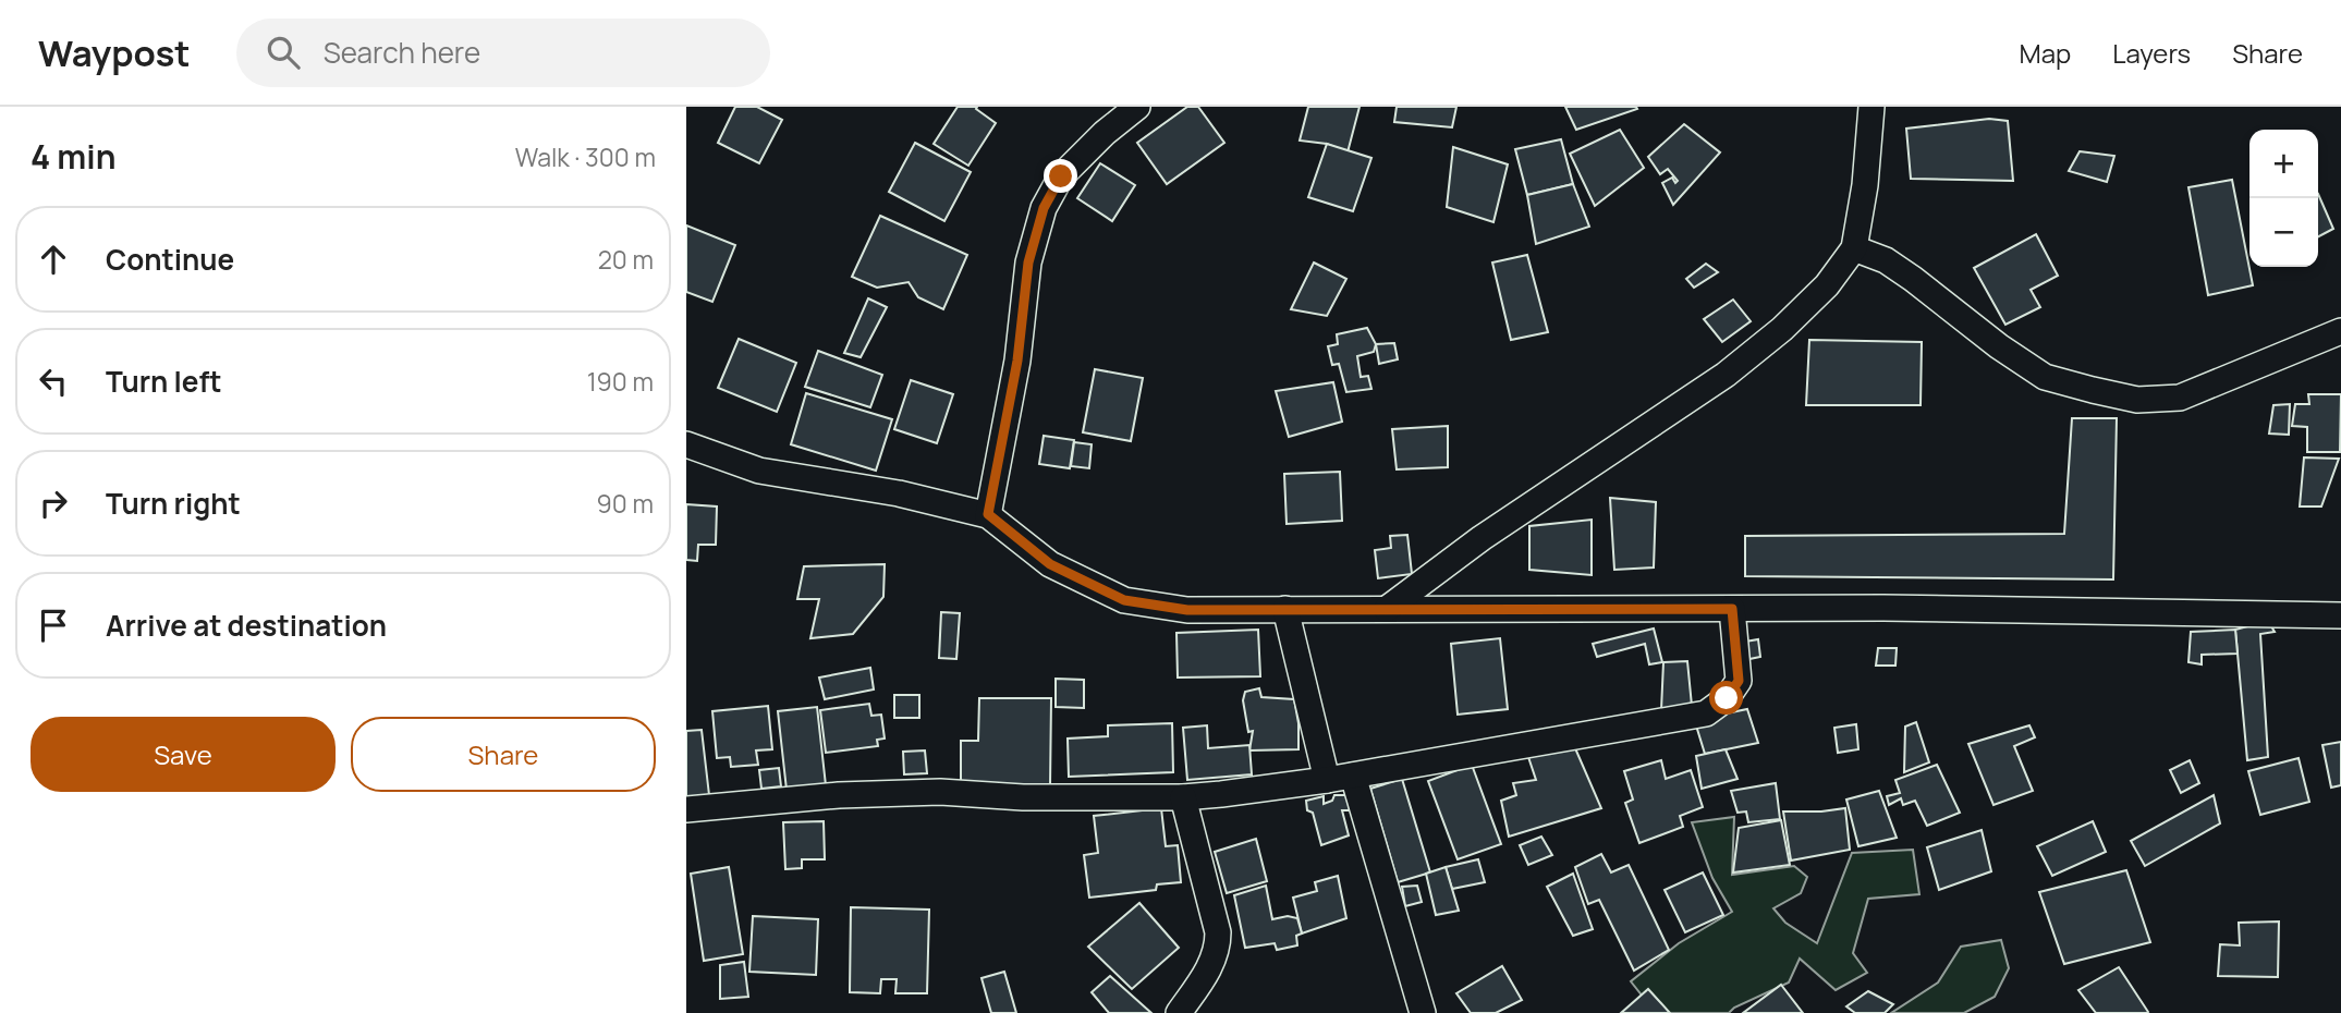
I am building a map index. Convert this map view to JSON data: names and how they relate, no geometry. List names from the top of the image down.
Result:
{
  "page": {
    "header": "Waypost",
    "search": "Search here",
    "nav": ["Map", "Layers", "Share"],
    "heading": ["4 min", "Walk · 300 m"],
    "map_buttons": ["+", "−"],
    "list": [
      ["Continue", "20 m"],
      ["Turn left", "190 m"],
      ["Turn right", "90 m"],
      "Arrive at destination"
    ],
    "buttons": ["Save", "Share"]
  }
}
